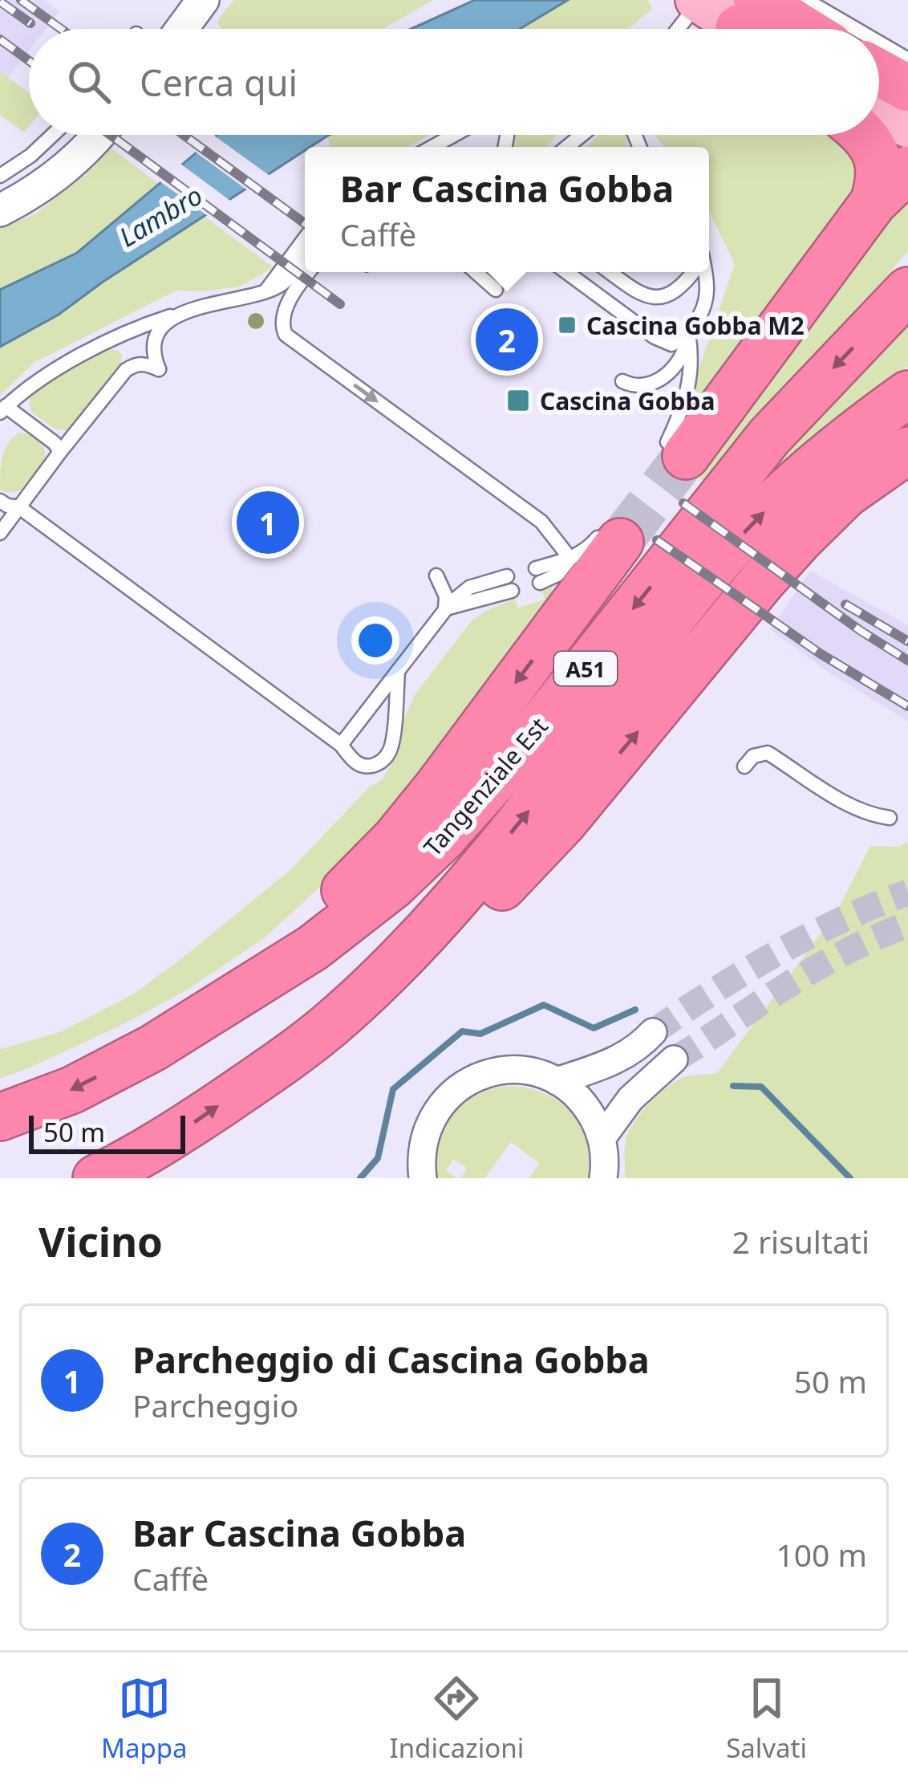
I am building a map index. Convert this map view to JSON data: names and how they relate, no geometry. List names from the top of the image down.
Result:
{
  "streets": {
    "highway": ["A51", "Tangenziale Est"]
  },
  "crossings": [
    ["A51", "Tangenziale Est"]
  ],
  "water": ["Lambro"],
  "places": {
    "transit": ["Cascina Gobba M2", "Cascina Gobba"]
  },
  "scale_bar": "50 m",
  "page": {
    "search": "Cerca qui",
    "popup": ["Bar Cascina Gobba", "Caffè"],
    "pins": ["2", "1"],
    "scale": "50 m",
    "heading": ["Vicino", "2 risultati"],
    "list": [
      {
        "mark": "1",
        "name": "Parcheggio di Cascina Gobba",
        "note": "Parcheggio",
        "value": "50 m"
      },
      {
        "mark": "2",
        "name": "Bar Cascina Gobba",
        "note": "Caffè",
        "value": "100 m"
      }
    ],
    "nav": ["Mappa", "Indicazioni", "Salvati"]
  }
}
